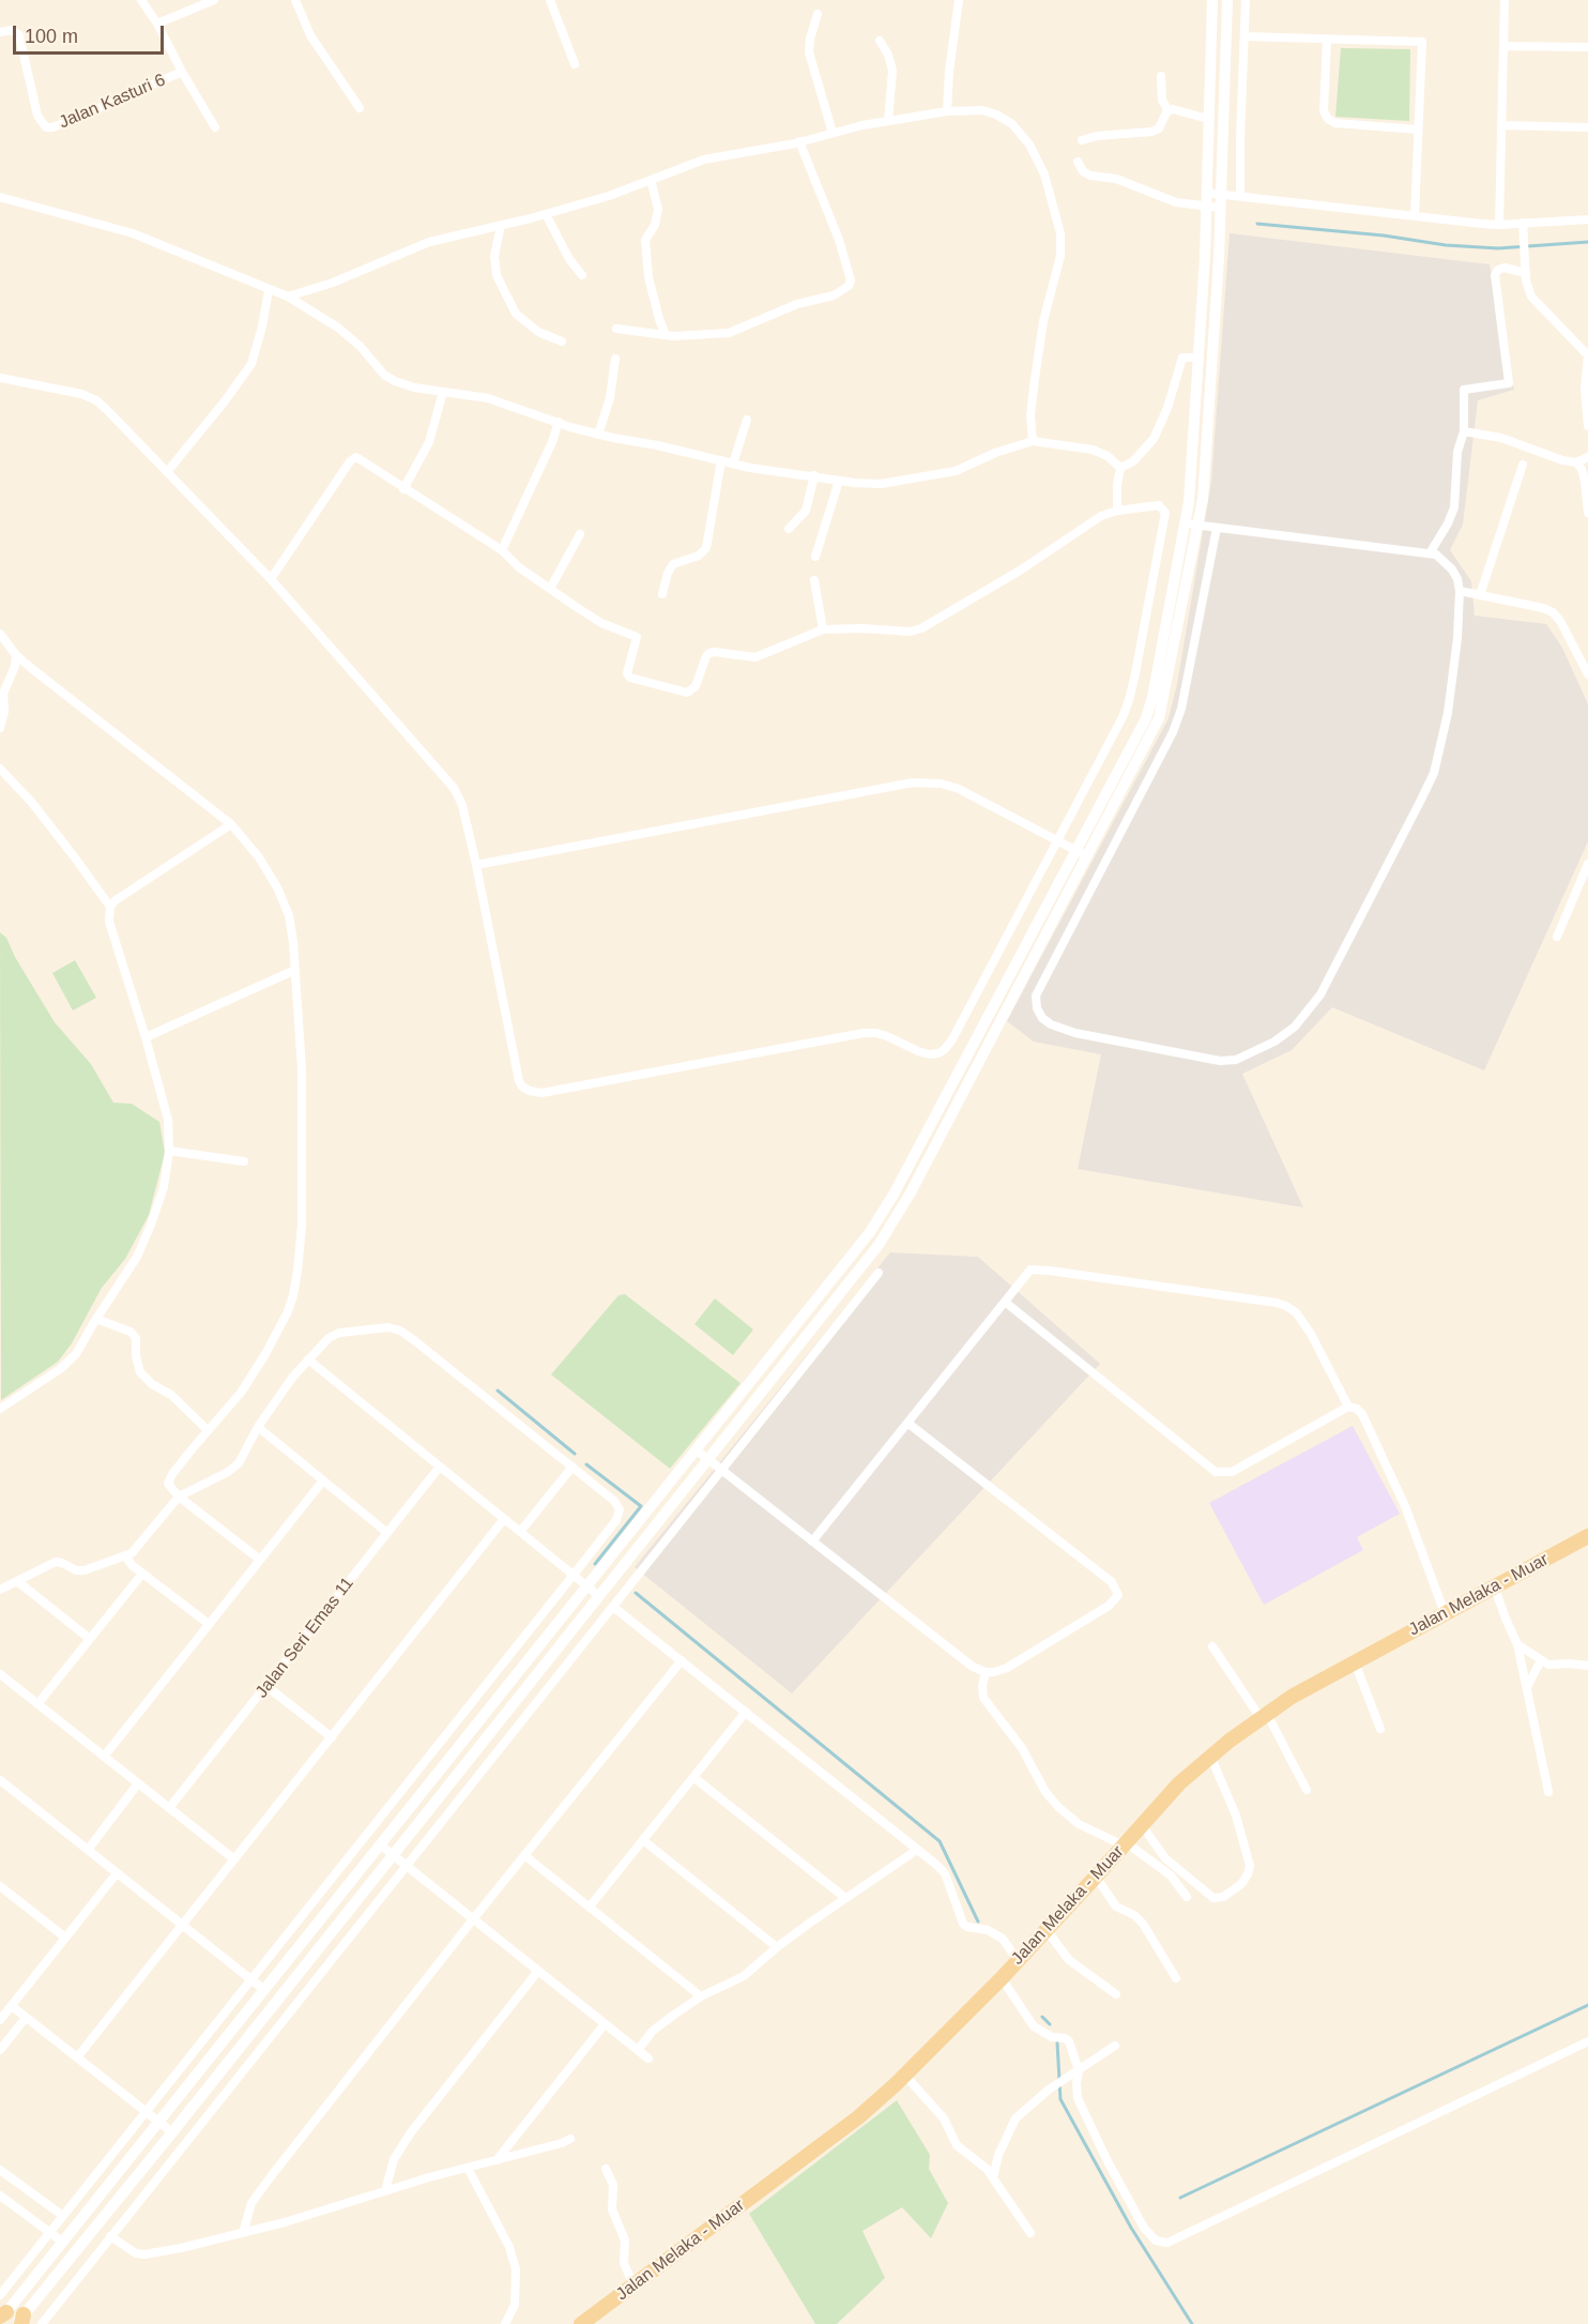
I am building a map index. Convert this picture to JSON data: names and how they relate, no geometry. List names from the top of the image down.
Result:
{
  "streets": {
    "main road": ["Jalan Melaka - Muar"],
    "street": ["Jalan Kasturi 6", "Jalan Seri Emas 11"]
  },
  "scale_bar": "100 m"
}
